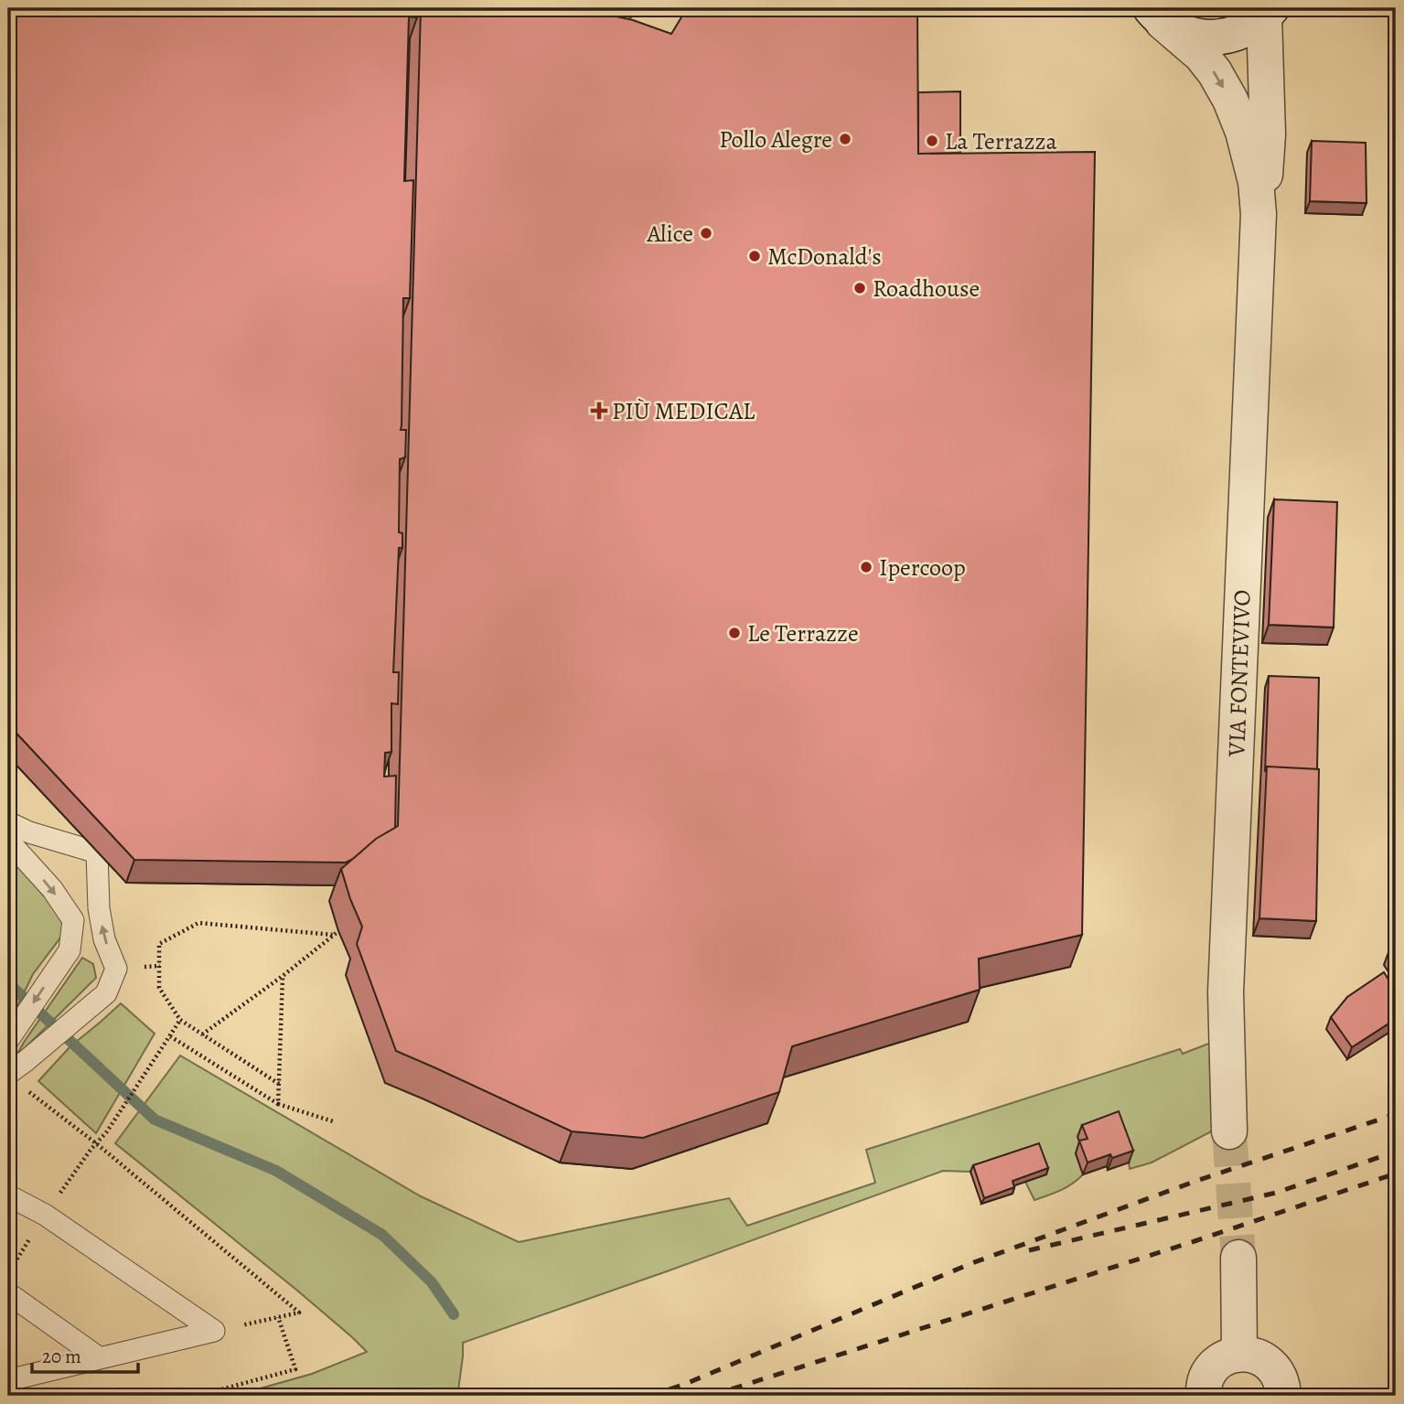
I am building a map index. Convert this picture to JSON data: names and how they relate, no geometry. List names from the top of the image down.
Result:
{
  "streets": {
    "street": ["VIA FONTEVIVO"]
  },
  "places": {
    "other": [
      "Pollo Alegre",
      "La Terrazza",
      "Alice",
      "McDonald's",
      "Roadhouse",
      "Ipercoop",
      "Le Terrazze"
    ],
    "health": ["PIÙ MEDICAL"]
  },
  "scale_bar": "20 m"
}
